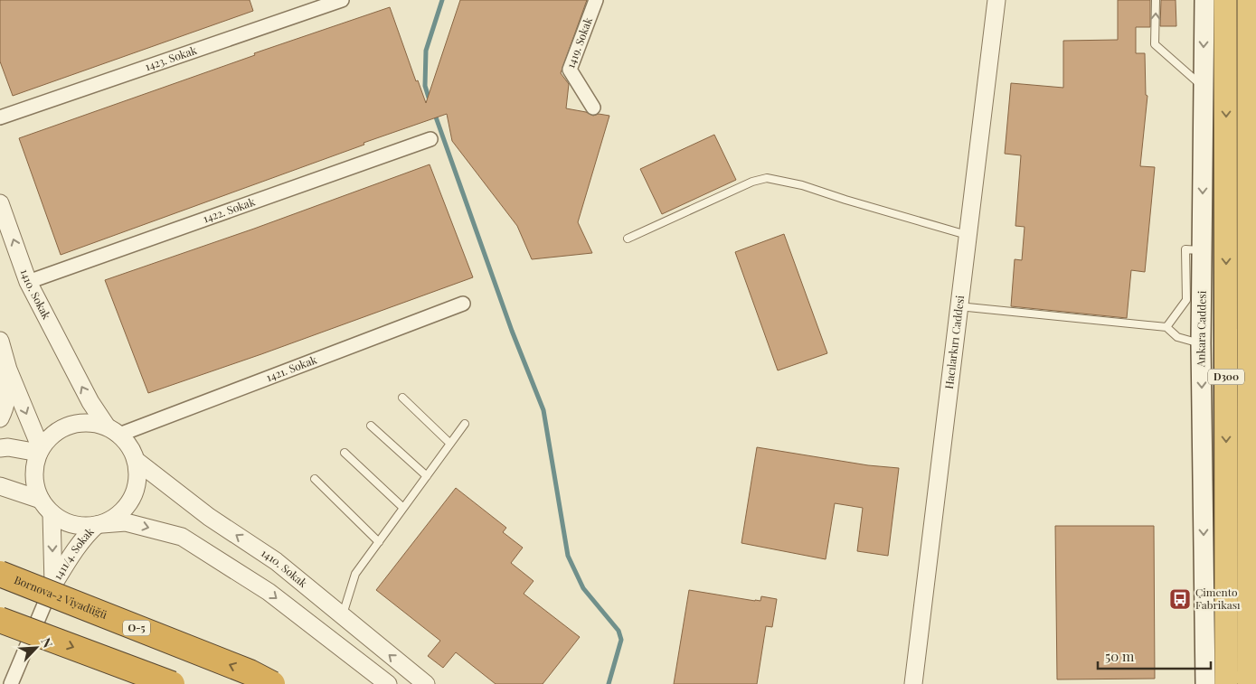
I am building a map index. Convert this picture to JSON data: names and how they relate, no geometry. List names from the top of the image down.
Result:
{
  "streets": {
    "highway": ["D300", "Bornova-2 Viyadüğü", "O-5"],
    "main road": ["Ankara Caddesi"],
    "street": [
      "1419. Sokak",
      "1423. Sokak",
      "1422. Sokak",
      "1410. Sokak",
      "Hacılarkırı Caddesi",
      "1421. Sokak",
      "1411/4. Sokak"
    ]
  },
  "crossings": [
    ["1422. Sokak", "1410. Sokak"],
    ["1410. Sokak", "1421. Sokak"],
    ["1410. Sokak", "1411/4. Sokak"],
    ["1421. Sokak", "1411/4. Sokak"]
  ],
  "one_way": ["Ankara Caddesi"],
  "places": {
    "bus stop": ["Çimento Fabrikası"]
  },
  "scale_bar": "50 m",
  "north": "top right"
}
